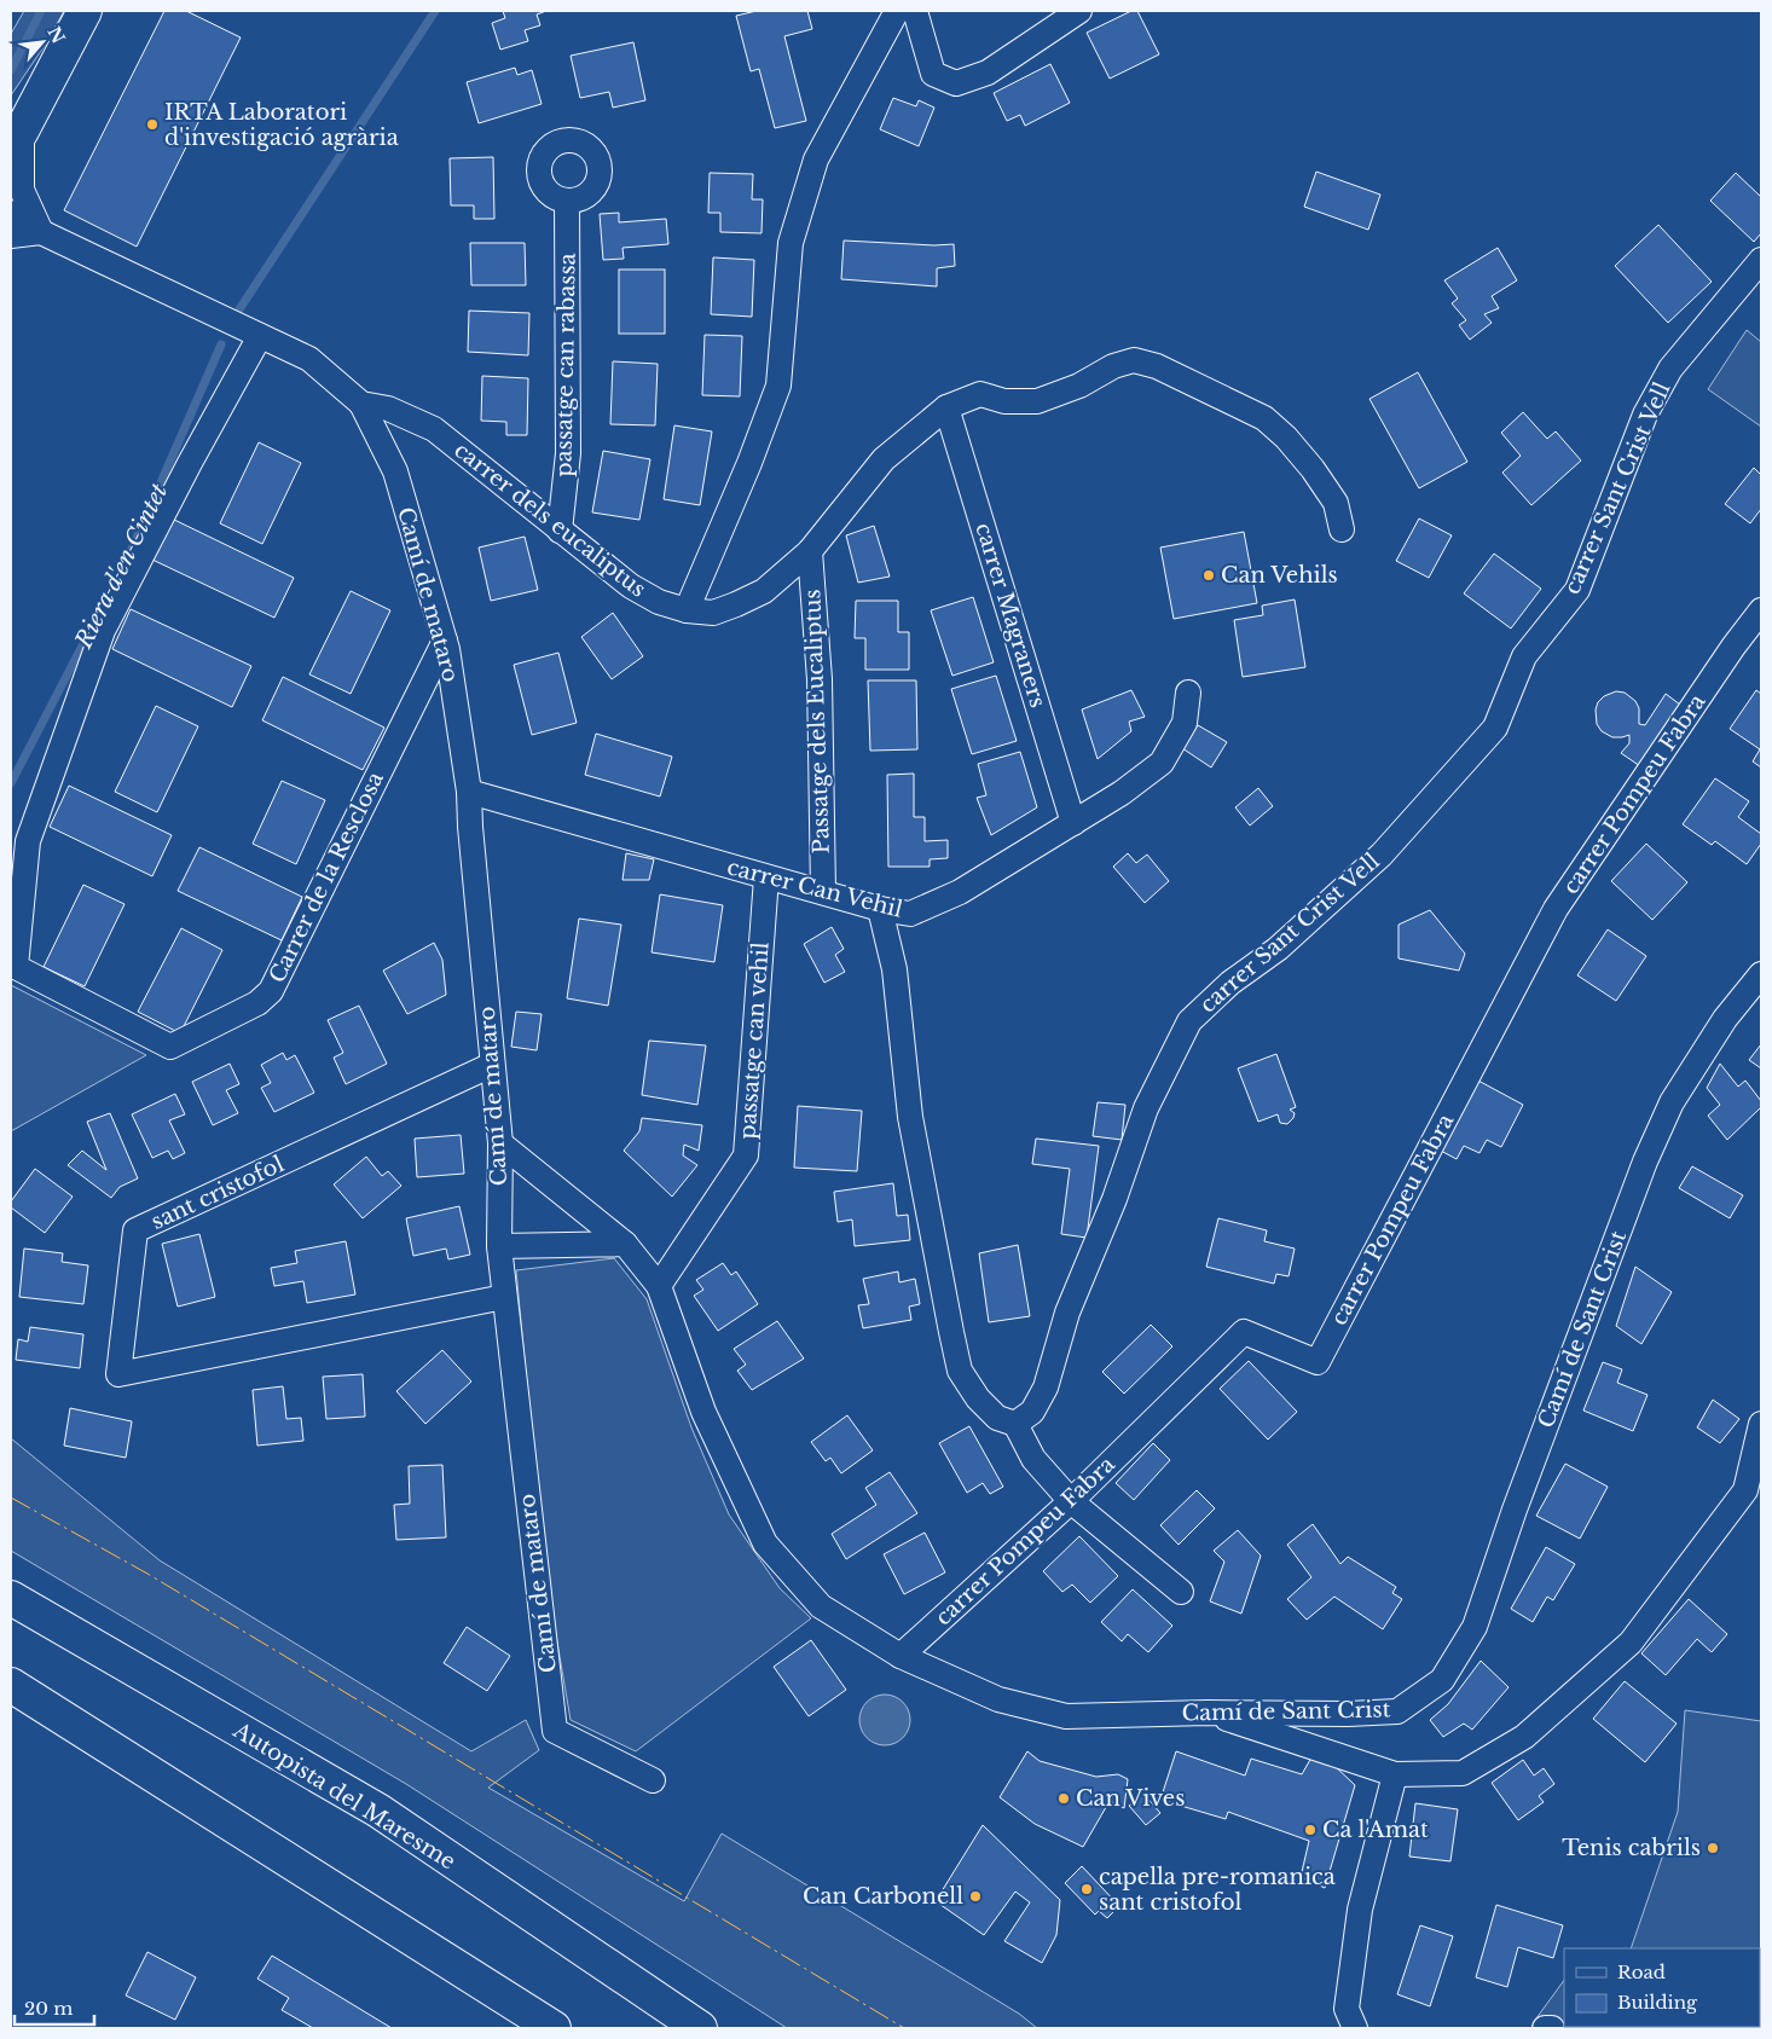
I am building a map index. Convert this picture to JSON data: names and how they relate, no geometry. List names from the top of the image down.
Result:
{
  "streets": {
    "main road": ["Autopista del Maresme"],
    "street": [
      "passatge can rabassa",
      "carrer Sant Crist Vell",
      "carrer dels eucaliptus",
      "Camí de mataro",
      "carrer Magraners",
      "Passatge dels Eucaliptus",
      "carrer Pompeu Fabra",
      "Carrer de la Resclosa",
      "carrer Can Vehil",
      "passatge can vehil",
      "sant cristofol",
      "Camí de Sant Crist"
    ]
  },
  "crossings": [
    ["passatge can rabassa", "carrer dels eucaliptus"],
    ["carrer dels eucaliptus", "Camí de mataro"],
    ["carrer dels eucaliptus", "carrer Magraners"],
    ["carrer dels eucaliptus", "Passatge dels Eucaliptus"],
    ["carrer dels eucaliptus", "Carrer de la Resclosa"],
    ["Camí de mataro", "Carrer de la Resclosa"],
    ["Camí de mataro", "carrer Can Vehil"],
    ["Camí de mataro", "sant cristofol"],
    ["Camí de mataro", "Camí de Sant Crist"],
    ["carrer Magraners", "carrer Can Vehil"],
    ["Passatge dels Eucaliptus", "carrer Can Vehil"],
    ["carrer Pompeu Fabra", "Camí de Sant Crist"],
    ["carrer Can Vehil", "passatge can vehil"],
    ["passatge can vehil", "Camí de Sant Crist"]
  ],
  "water": ["Riera d'en Cintet"],
  "places": [
    "IRTA Laboratori d'investigació agrària",
    "Can Vehils",
    "Can Vives",
    "Ca l'Amat",
    "Tenis cabrils",
    "capella pre-romanica sant cristofol",
    "Can Carbonell"
  ],
  "legend": ["Road", "Building"],
  "scale_bar": "20 m",
  "north": "top right"
}
